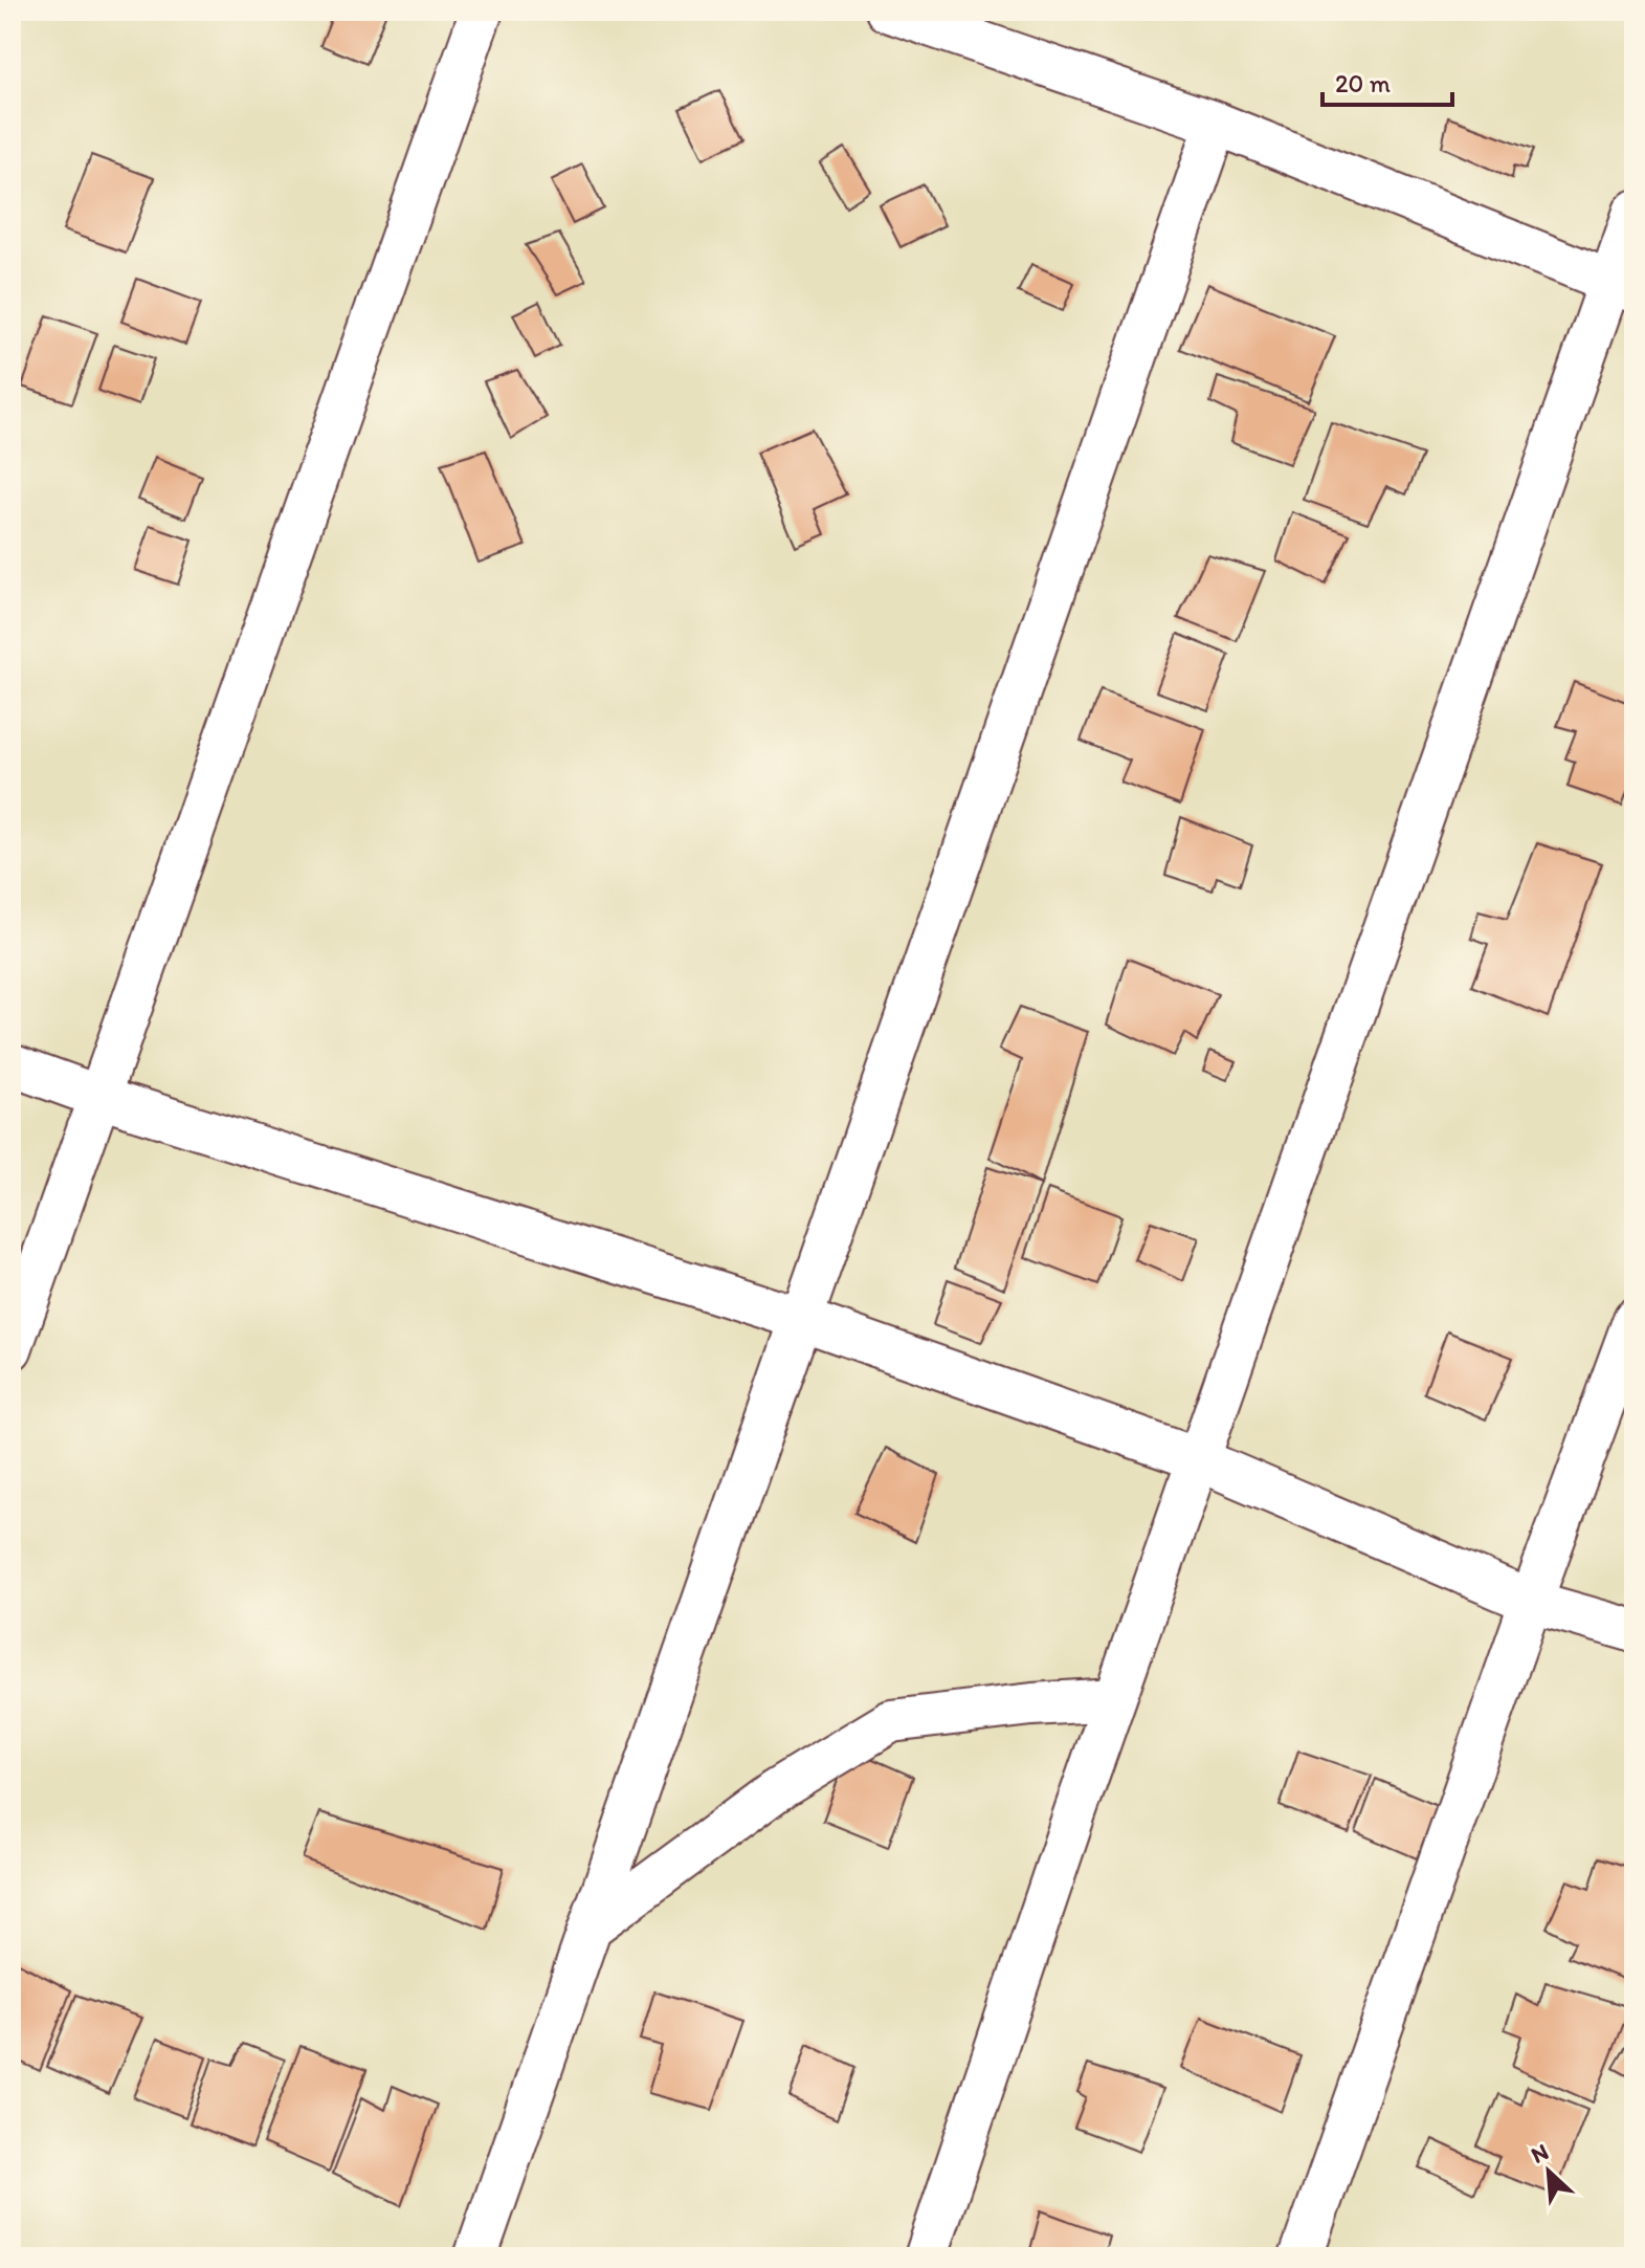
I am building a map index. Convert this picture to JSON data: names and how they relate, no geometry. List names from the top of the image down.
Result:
{
  "scale_bar": "20 m",
  "north": "top left"
}
